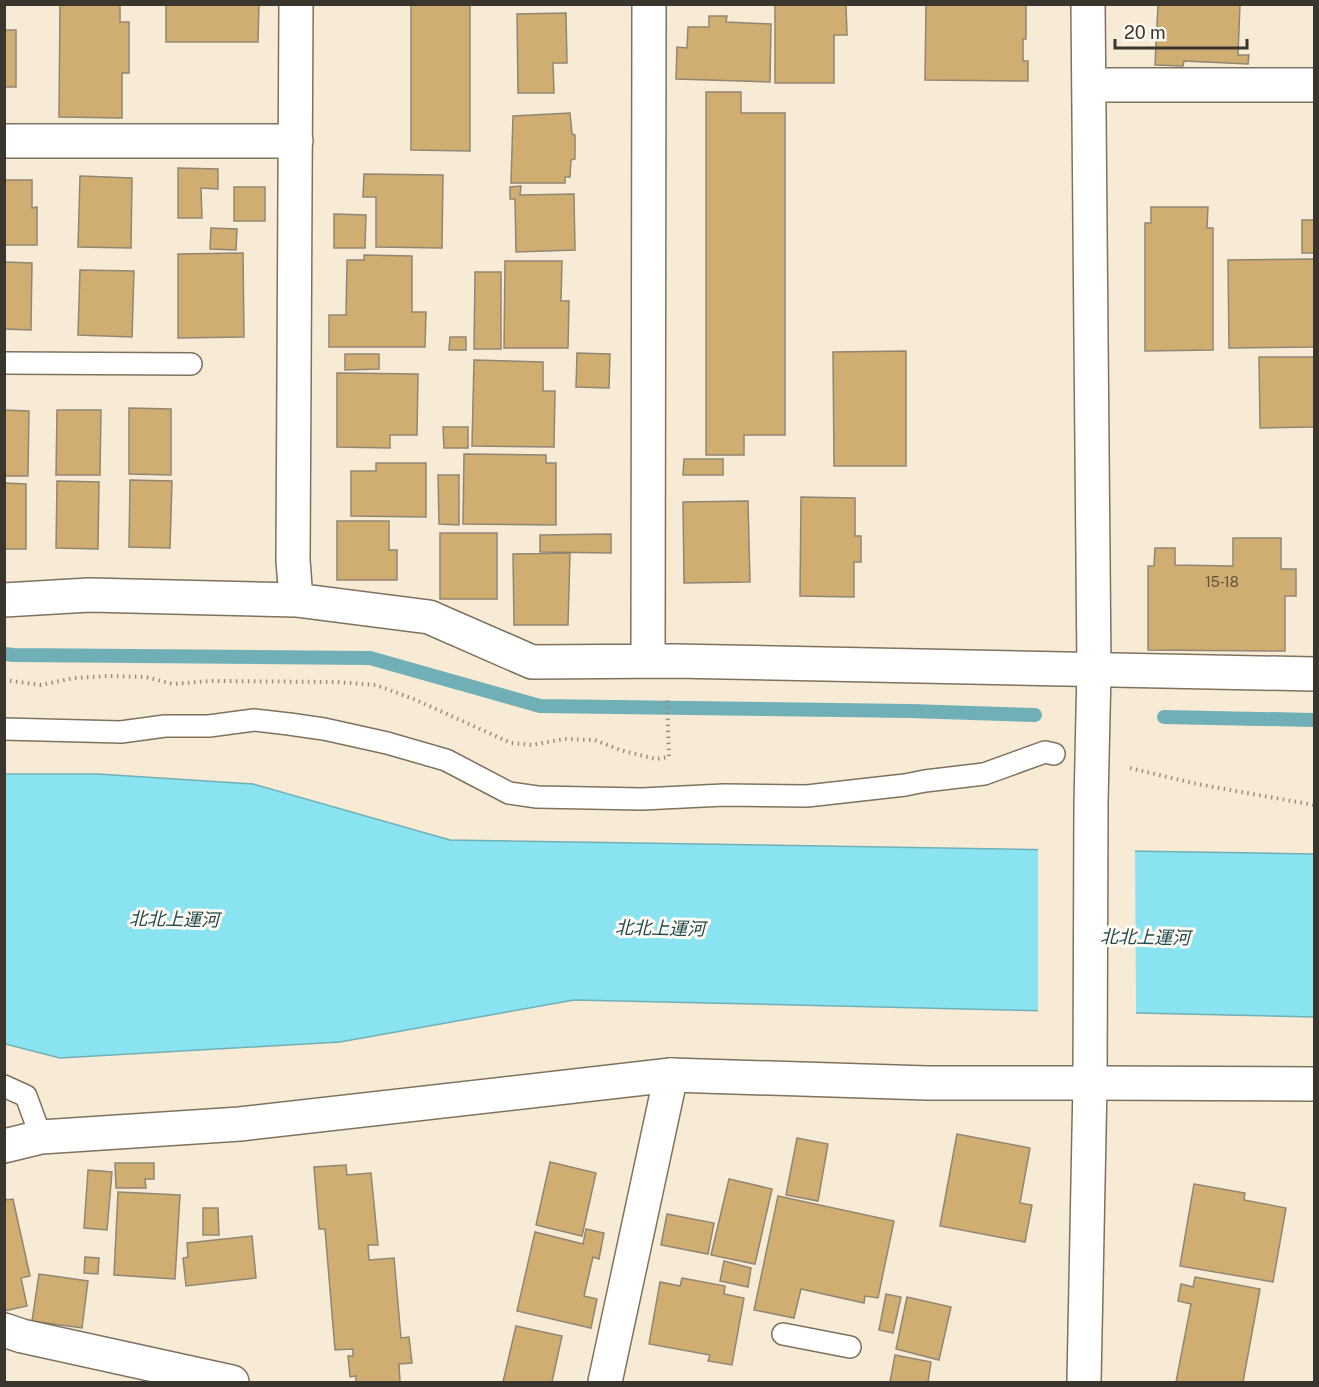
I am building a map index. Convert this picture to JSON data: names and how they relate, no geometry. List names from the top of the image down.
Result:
{
  "water": ["北北上運河"],
  "house_numbers": ["15-18"],
  "scale_bar": "20 m"
}
